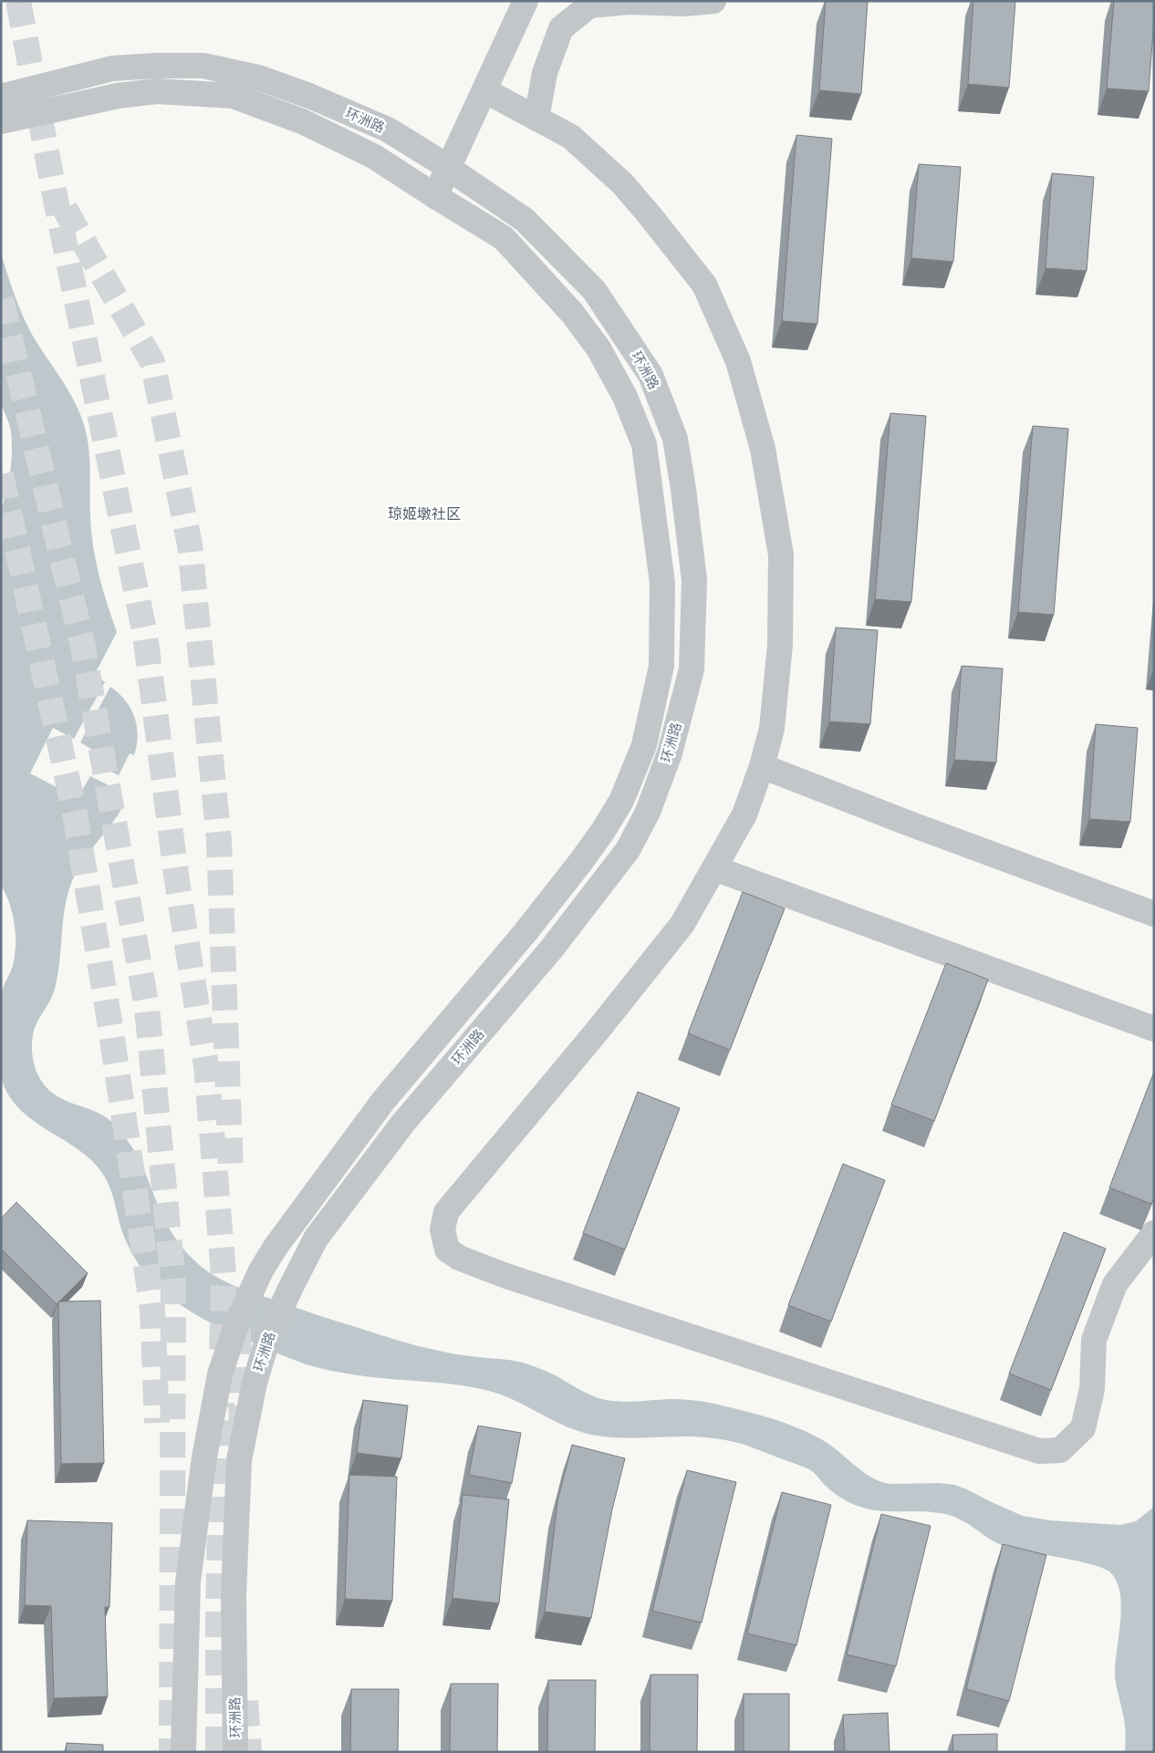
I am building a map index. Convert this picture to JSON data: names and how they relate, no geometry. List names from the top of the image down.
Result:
{
  "streets": {
    "street": ["环洲路"]
  },
  "districts": ["琼姬墩社区"]
}
